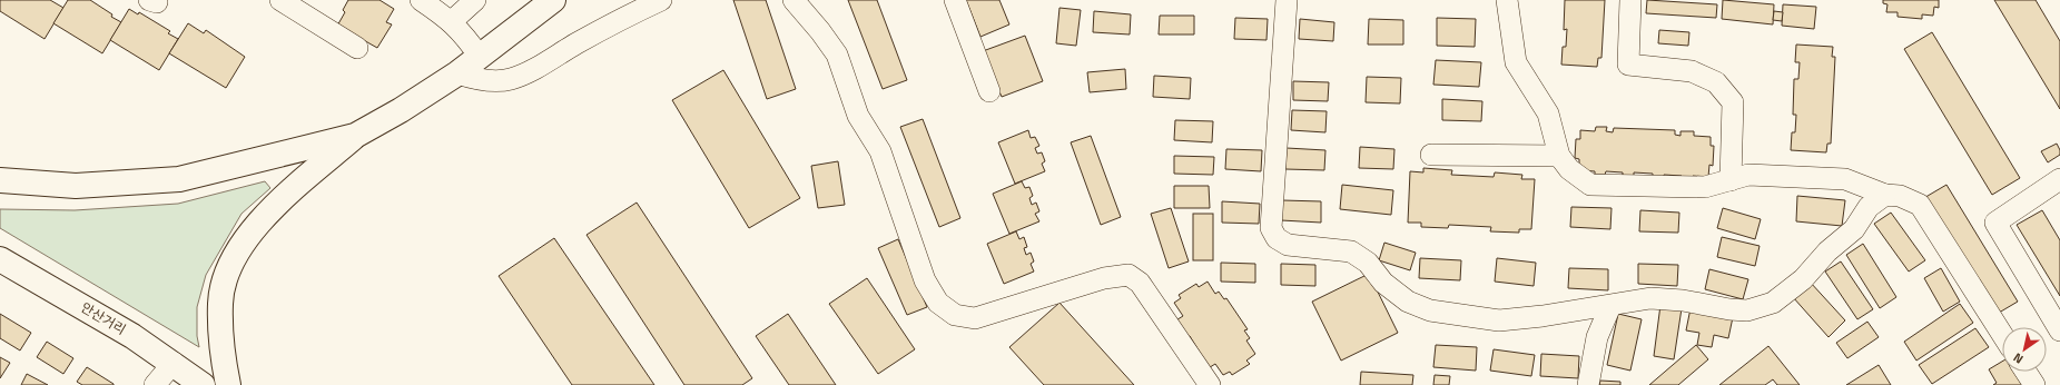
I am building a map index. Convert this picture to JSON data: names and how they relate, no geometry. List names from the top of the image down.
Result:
{
  "streets": {
    "main road": ["안산거리"]
  },
  "north": "bottom left"
}
